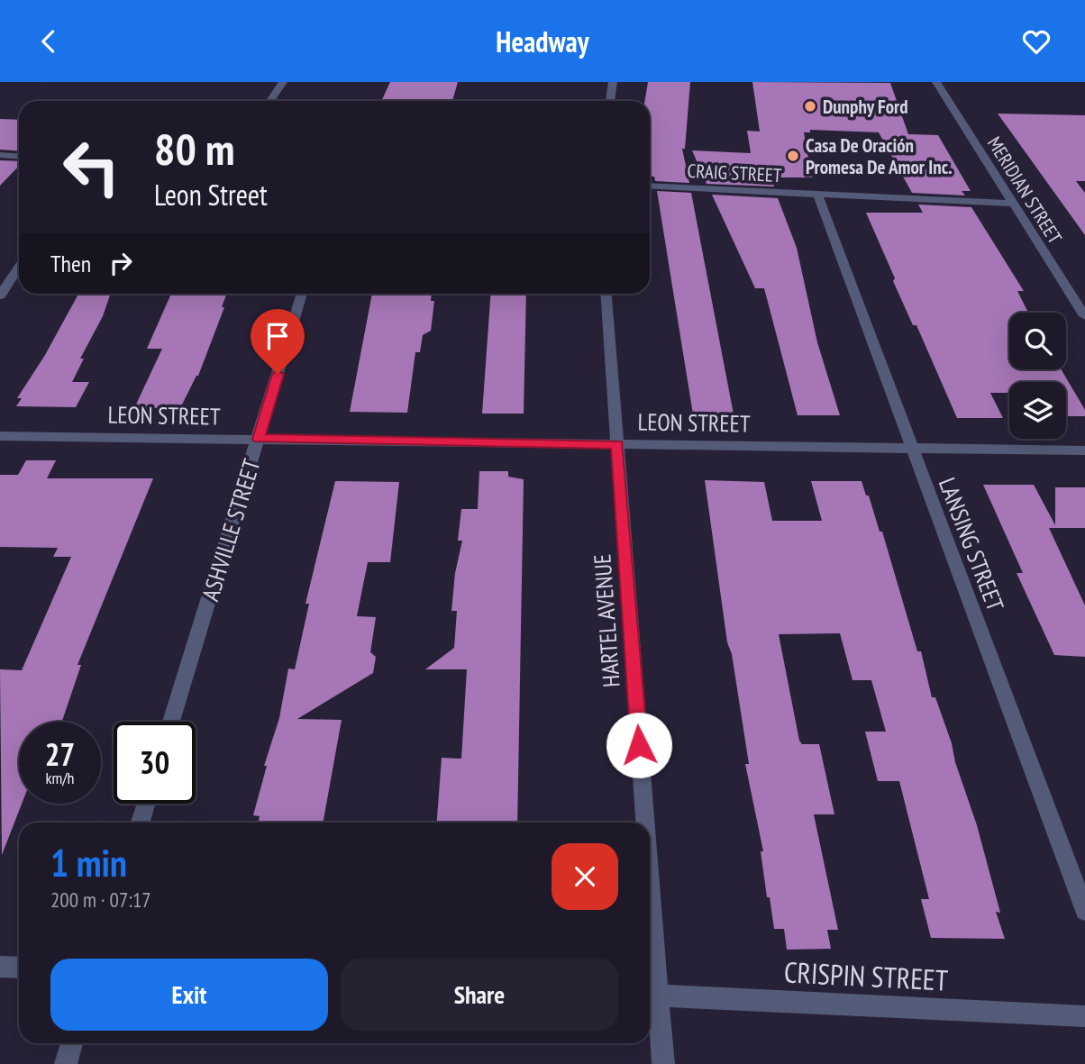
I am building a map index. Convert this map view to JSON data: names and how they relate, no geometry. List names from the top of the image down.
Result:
{
  "streets": {
    "street": [
      "CRAIG STREET",
      "MERIDIAN STREET",
      "LEON STREET",
      "ASHVILLE STREET",
      "LANSING STREET",
      "HARTEL AVENUE",
      "CRISPIN STREET"
    ]
  },
  "crossings": [
    ["CRAIG STREET", "MERIDIAN STREET"],
    ["CRAIG STREET", "LANSING STREET"],
    ["LEON STREET", "ASHVILLE STREET"],
    ["LEON STREET", "LANSING STREET"],
    ["LEON STREET", "HARTEL AVENUE"],
    ["HARTEL AVENUE", "CRISPIN STREET"]
  ],
  "places": ["Dunphy Ford", "Casa De Oración Promesa De Amor Inc."],
  "page": {
    "header": "Headway",
    "turn": ["80 m", "Leon Street"],
    "then": "Then",
    "speed": "27 km/h",
    "limit": "30",
    "heading": ["1 min", "200 m · 07:17"],
    "buttons": ["Exit", "Share"]
  }
}
